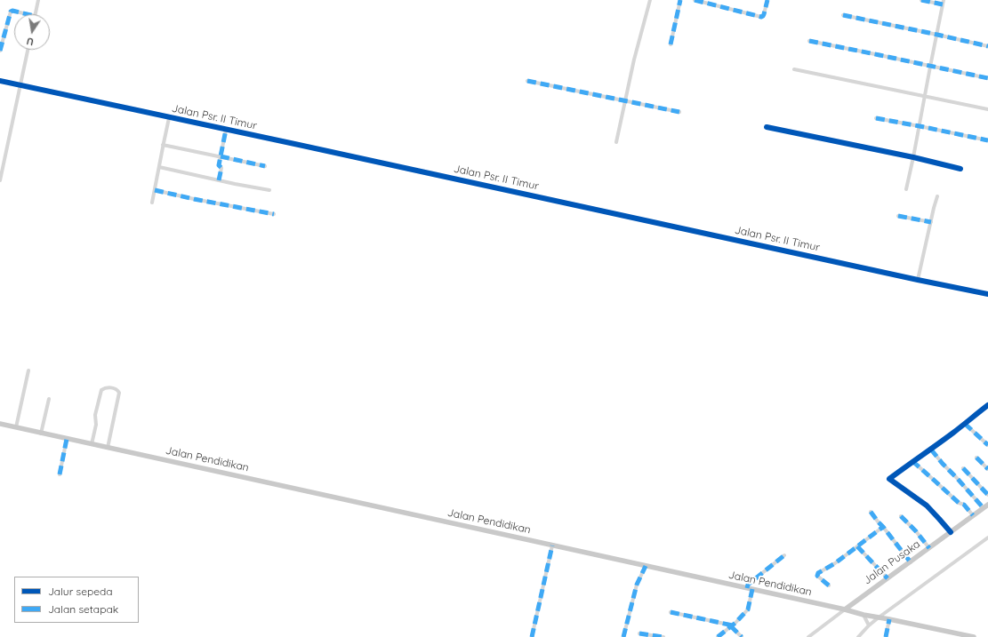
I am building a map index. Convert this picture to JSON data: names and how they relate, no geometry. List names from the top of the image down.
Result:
{
  "streets": {
    "main road": ["Jalan Pendidikan", "Jalan Pusaka"],
    "street": ["Jalan Psr. II Timur"]
  },
  "crossings": [
    ["Jalan Pendidikan", "Jalan Pusaka"]
  ],
  "legend": ["Jalur sepeda", "Jalan setapak"],
  "north": "bottom"
}
